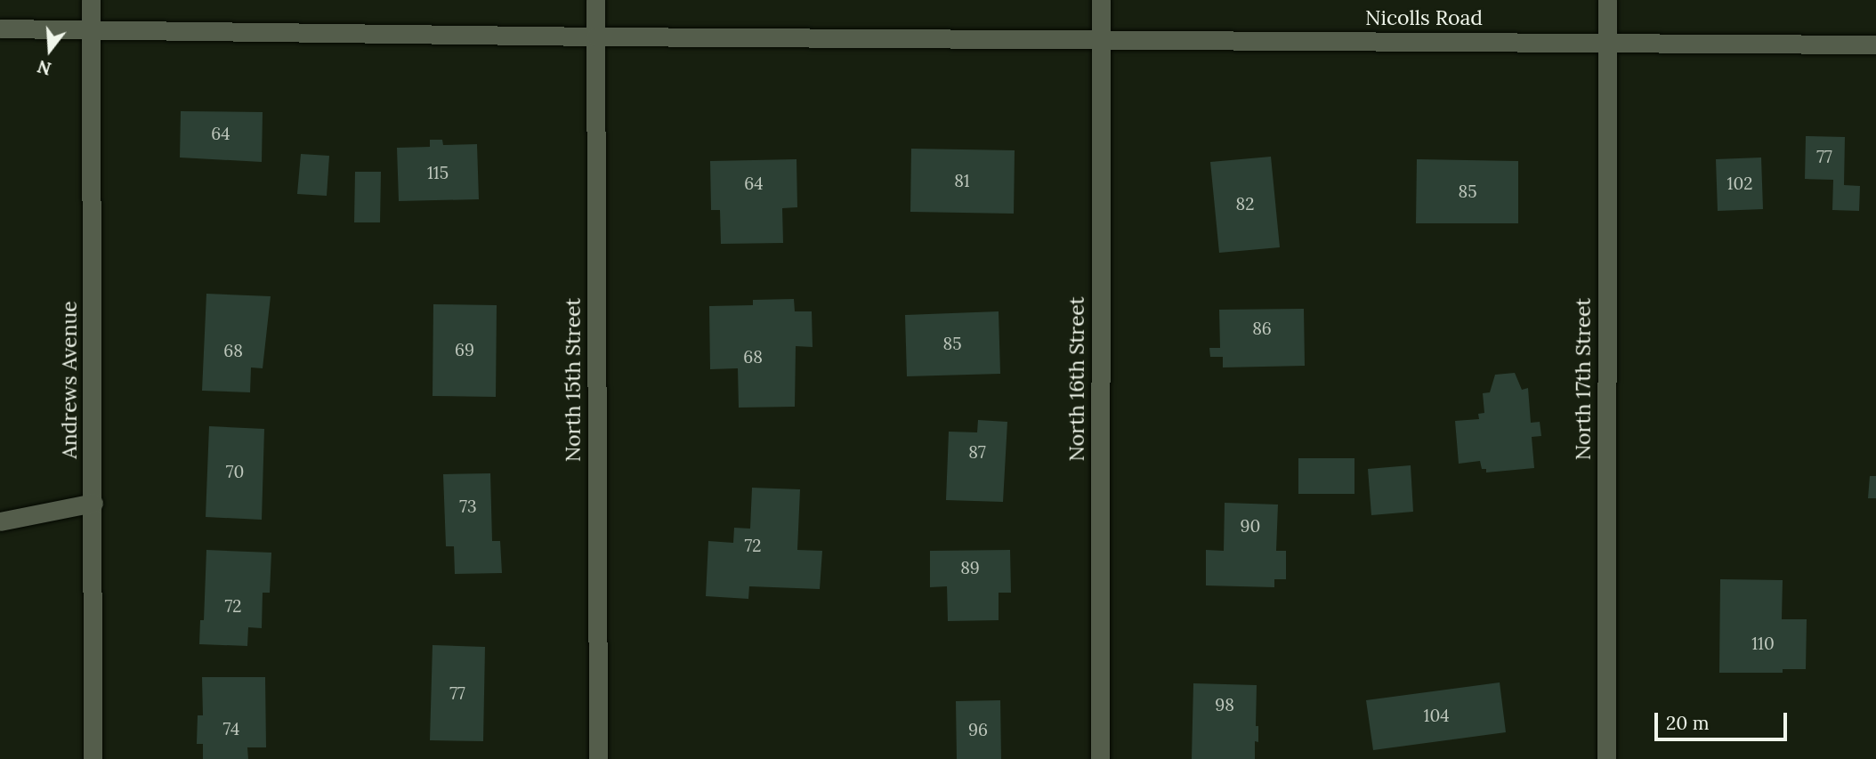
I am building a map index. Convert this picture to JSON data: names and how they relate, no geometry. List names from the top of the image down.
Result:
{
  "streets": {
    "street": [
      "Nicolls Road",
      "North 16th Street",
      "North 17th Street",
      "Andrews Avenue",
      "North 15th Street"
    ]
  },
  "crossings": [
    ["Nicolls Road", "North 16th Street"],
    ["Nicolls Road", "North 17th Street"],
    ["Nicolls Road", "Andrews Avenue"],
    ["Nicolls Road", "North 15th Street"]
  ],
  "house_numbers": [
    "64",
    "77",
    "115",
    "81",
    "64",
    "102",
    "85",
    "82",
    "86",
    "85",
    "69",
    "68",
    "68",
    "87",
    "70",
    "73",
    "90",
    "72",
    "89",
    "72",
    "110",
    "77",
    "98",
    "104",
    "74",
    "96"
  ],
  "scale_bar": "20 m",
  "north": "bottom"
}
